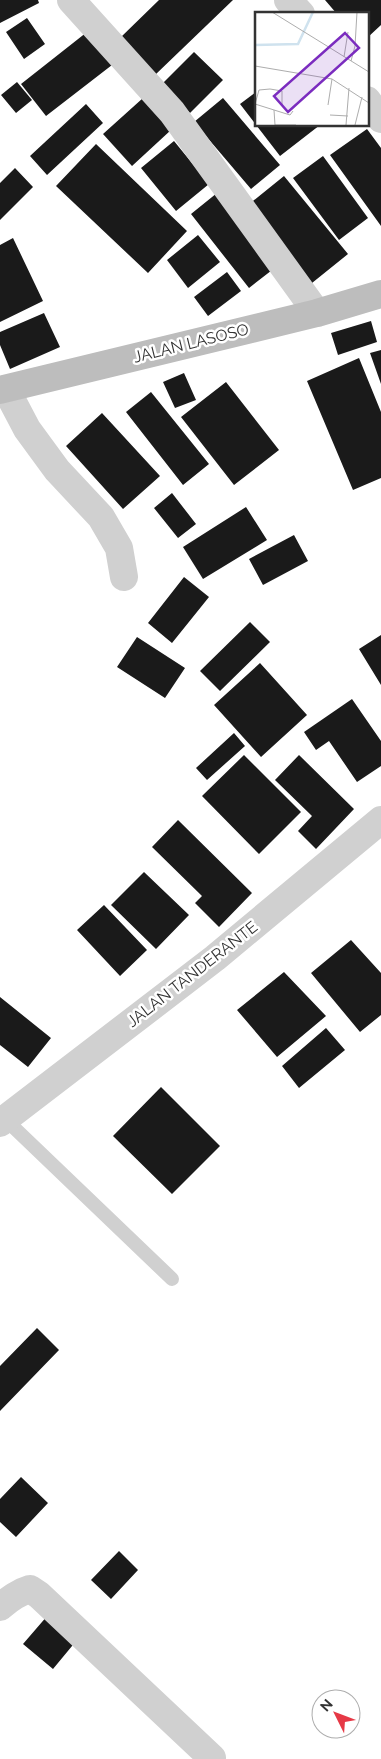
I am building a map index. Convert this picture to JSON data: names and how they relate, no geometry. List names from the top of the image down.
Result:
{
  "streets": {
    "street": ["JALAN LASOSO", "JALAN TANDERANTE"]
  },
  "north": "top left"
}
